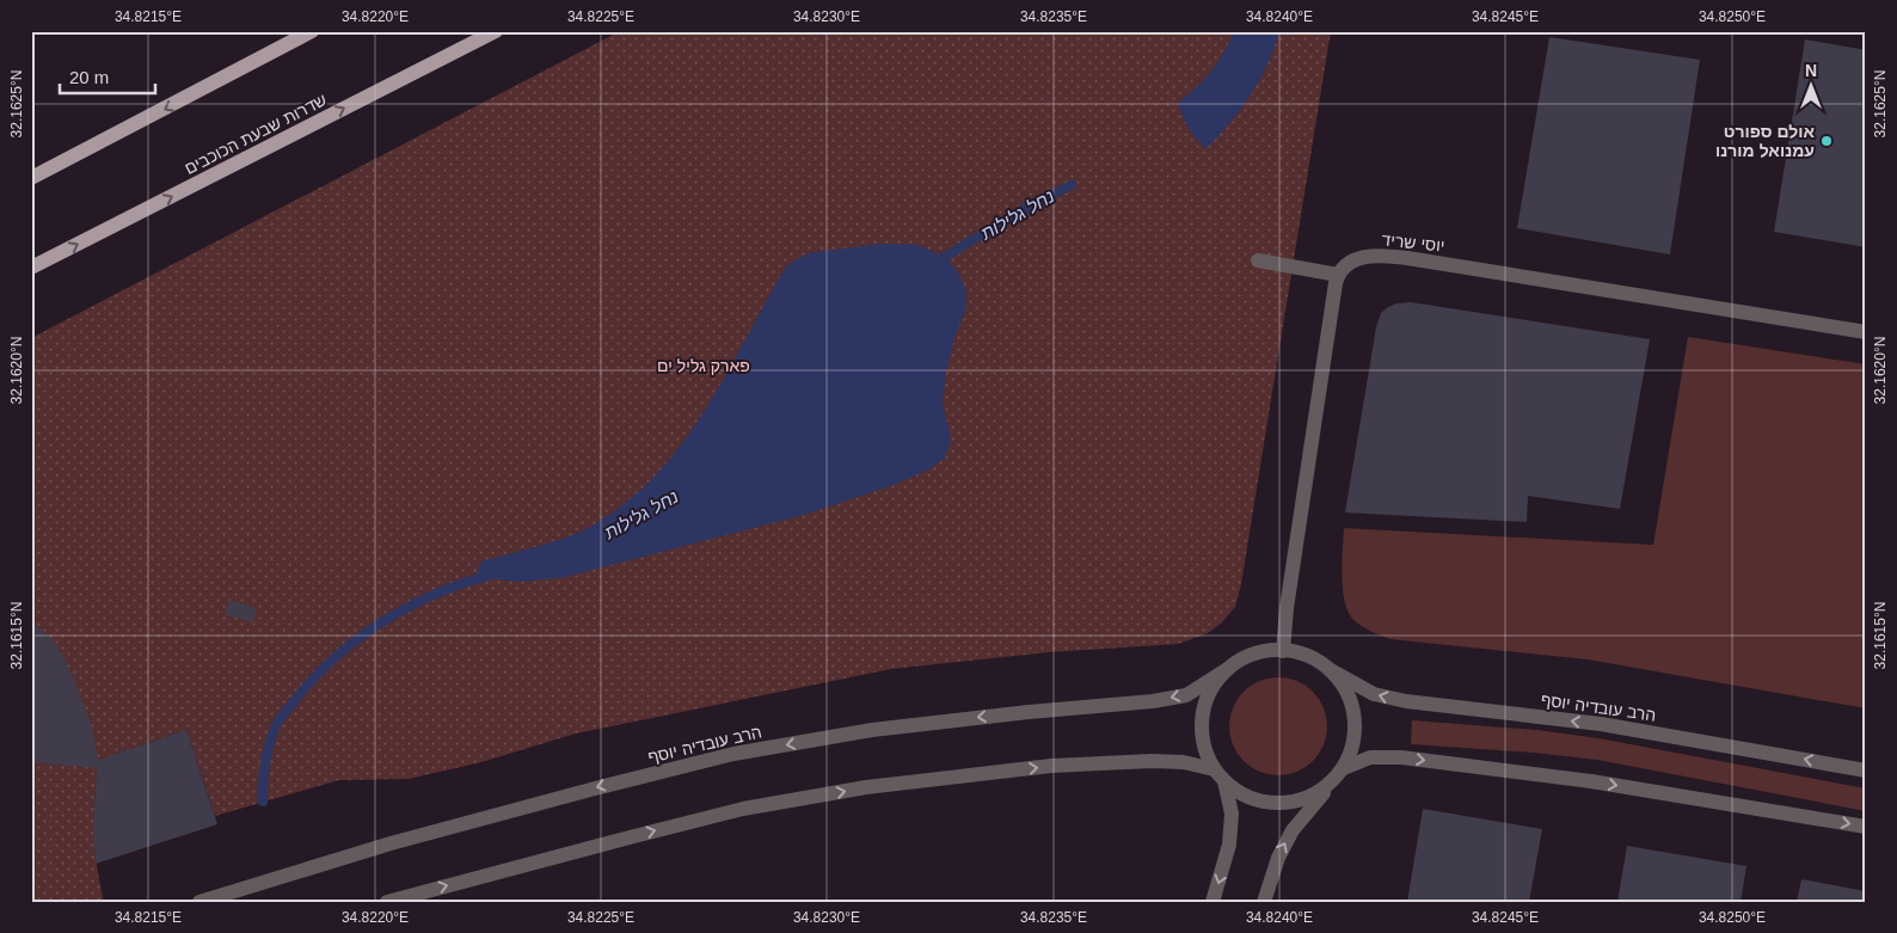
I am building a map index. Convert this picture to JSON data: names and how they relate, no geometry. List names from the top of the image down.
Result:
{
  "streets": {
    "main road": ["שדרות שבעת הכוכבים"],
    "street": ["יוסי שריד", "הרב עובדיה יוסף"]
  },
  "water": ["נחל גלילות"],
  "parks": ["פארק גליל ים"],
  "places": ["אולם ספורט עמנואל מורנו"],
  "scale_bar": "20 m",
  "north": "top",
  "coordinates": [
    "34.8215°E",
    "34.8220°E",
    "34.8225°E",
    "34.8230°E",
    "34.8235°E",
    "34.8240°E",
    "34.8245°E",
    "34.8250°E",
    "32.1625°N",
    "32.1620°N",
    "32.1615°N"
  ]
}
